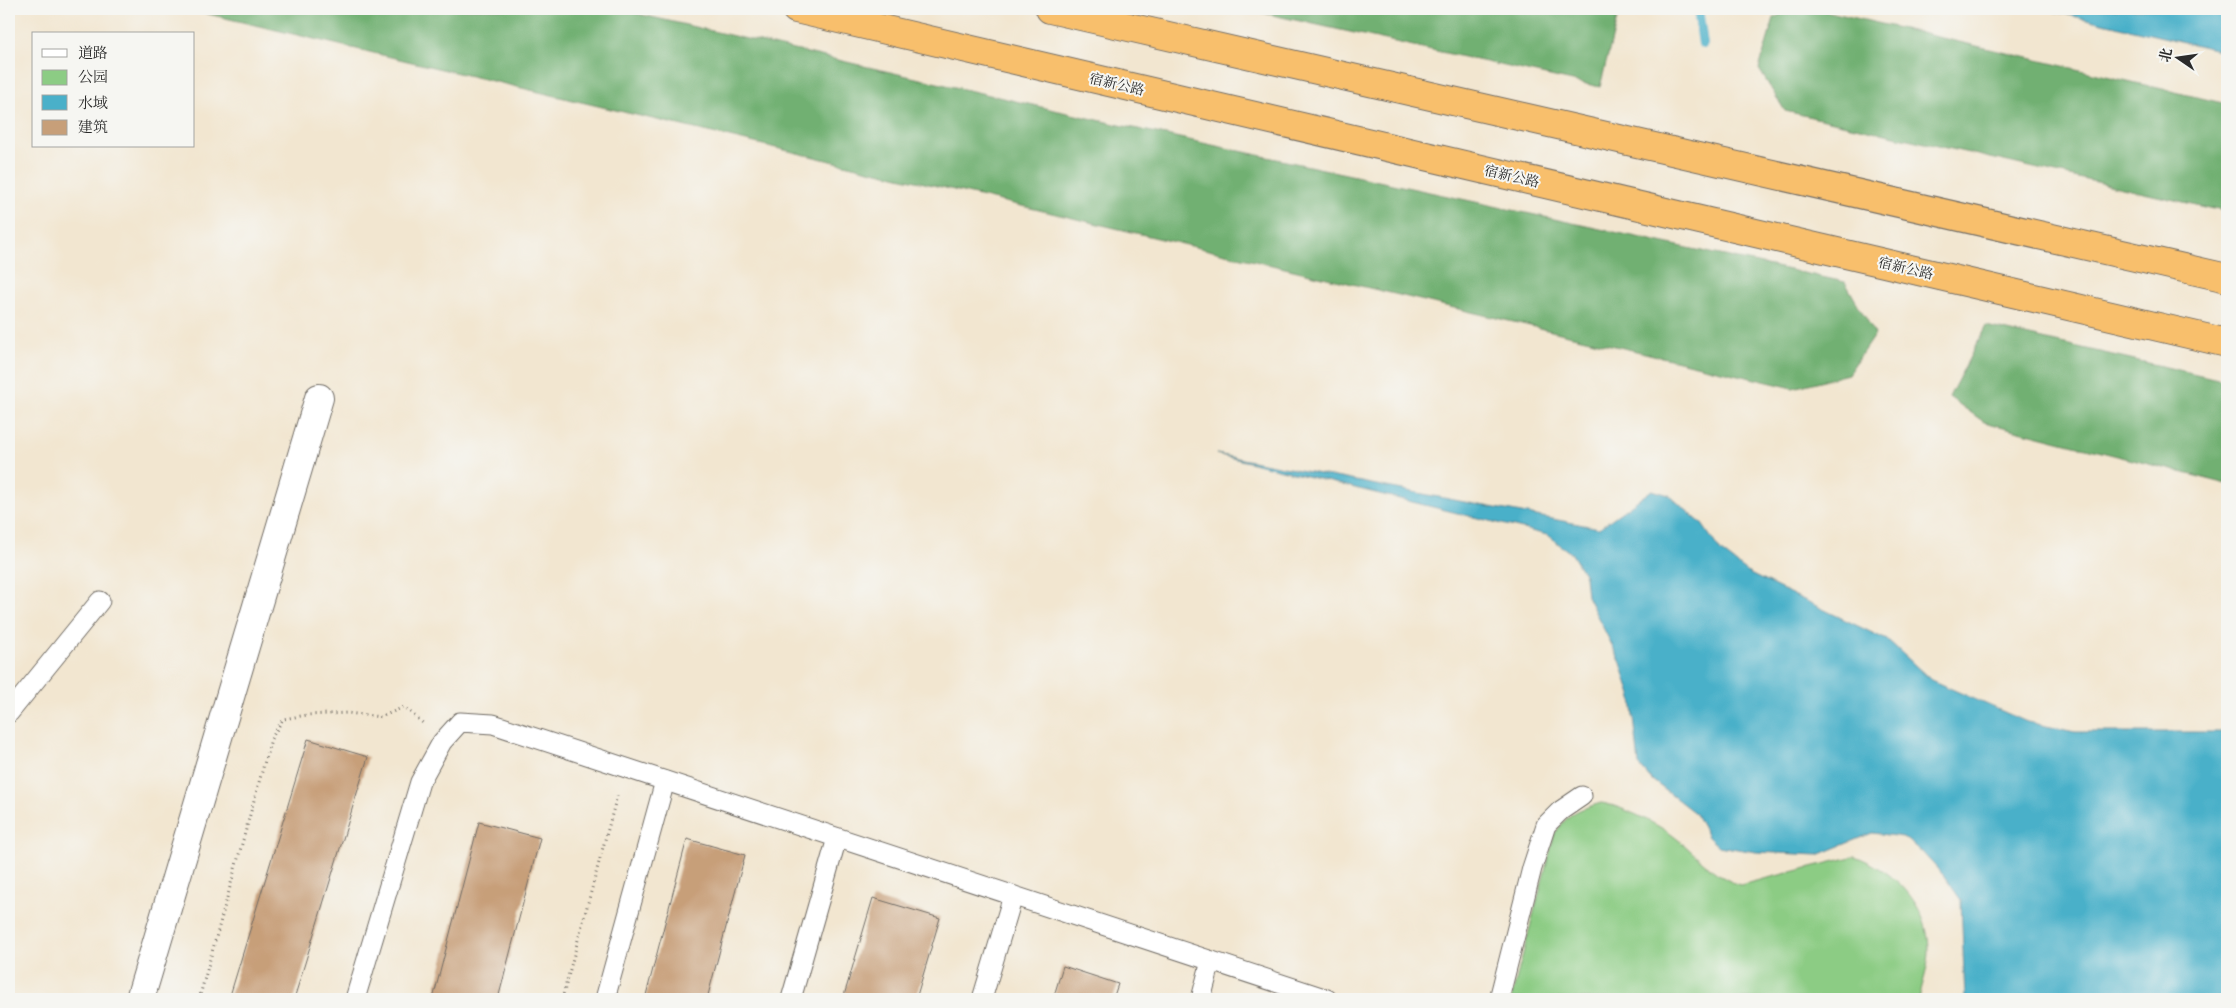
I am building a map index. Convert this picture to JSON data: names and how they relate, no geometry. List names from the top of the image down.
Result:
{
  "streets": {
    "highway": ["宿新公路"]
  },
  "legend": [
    "道路",
    "公园",
    "水域",
    "建筑"
  ],
  "north": "left"
}
